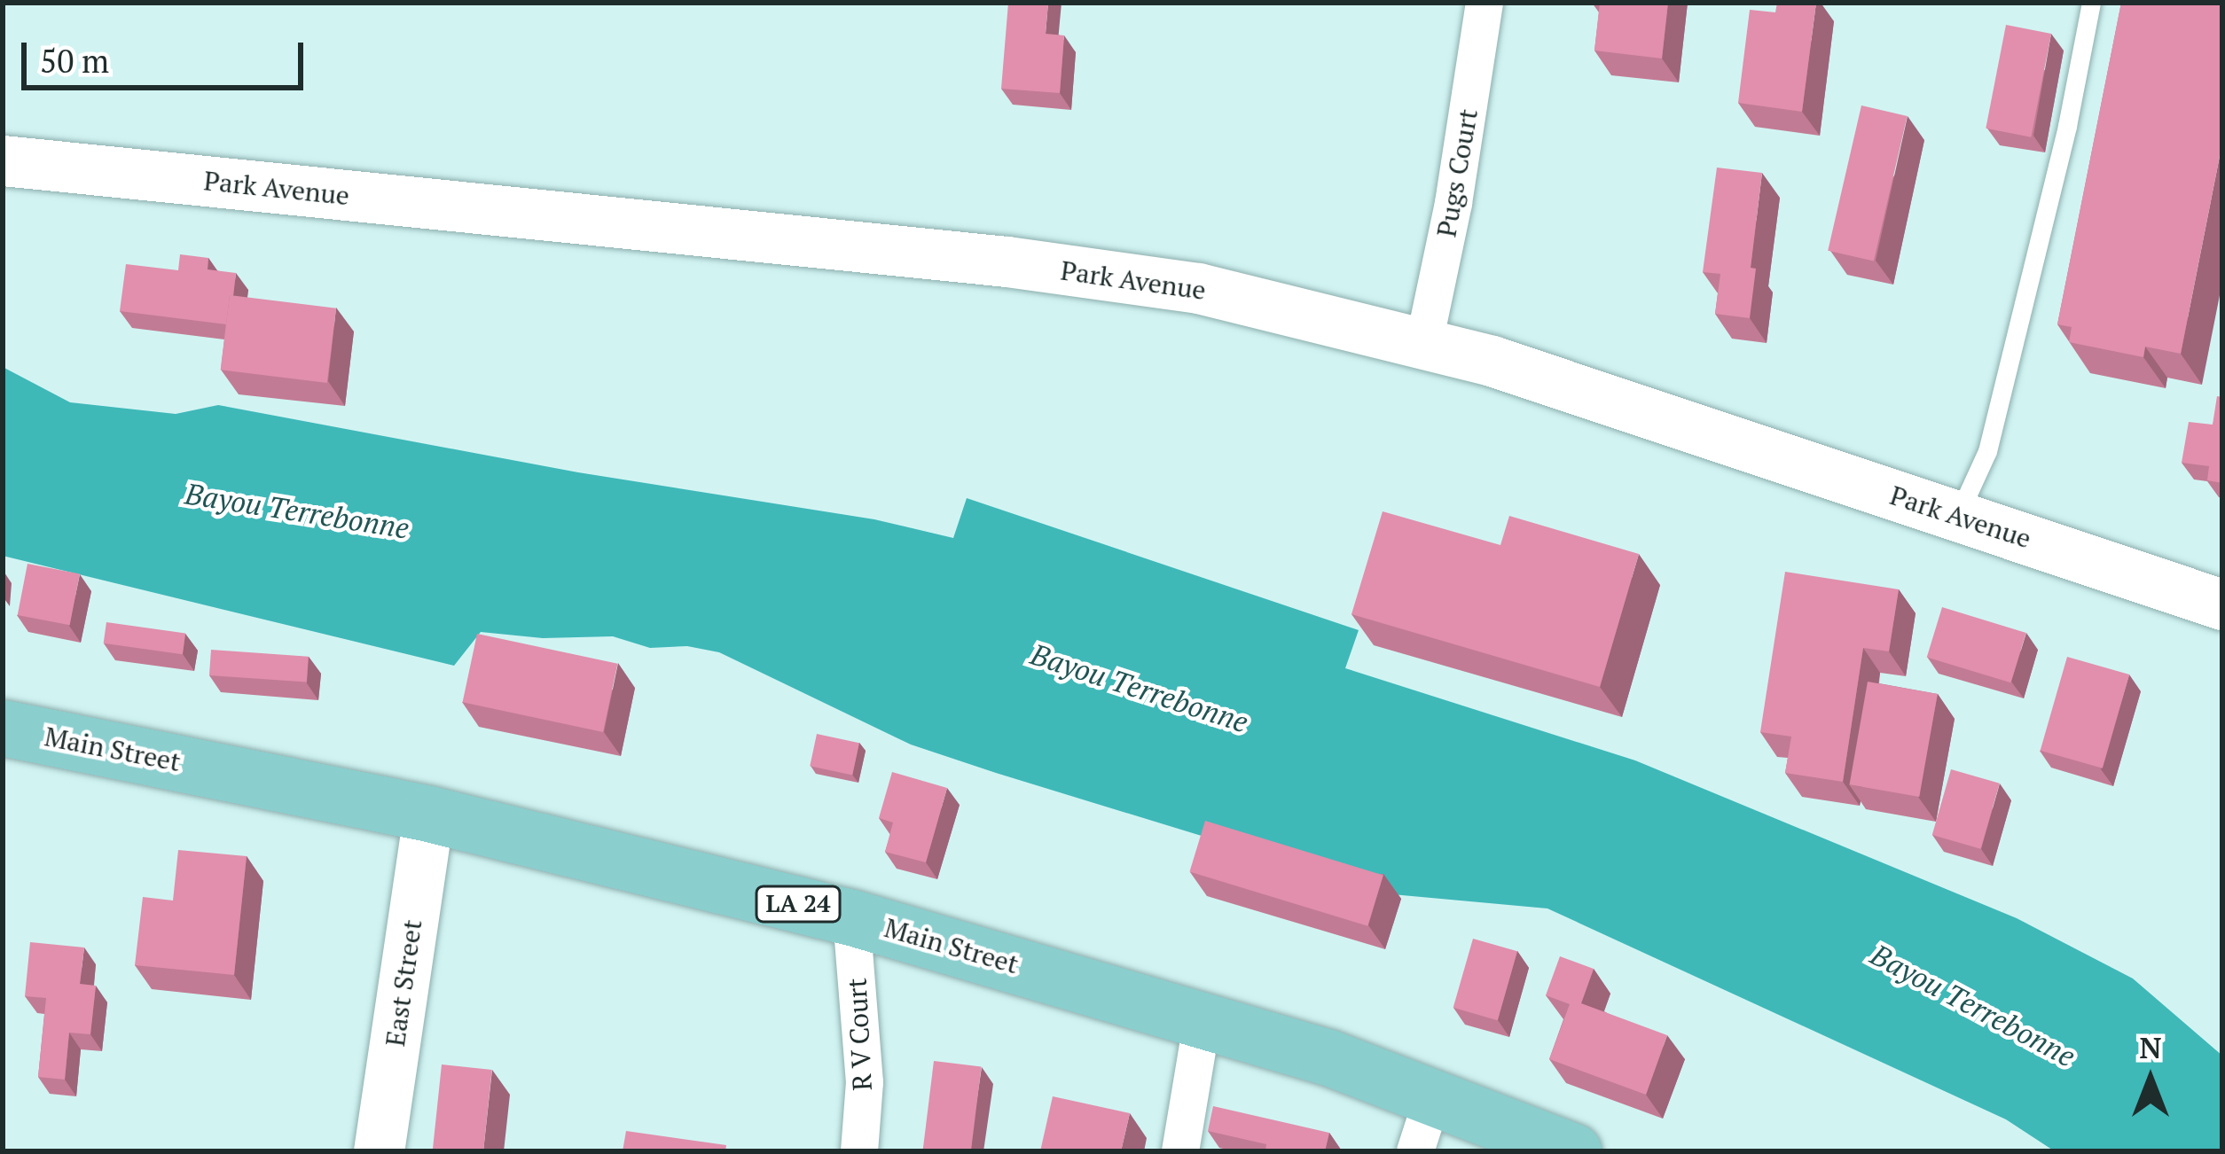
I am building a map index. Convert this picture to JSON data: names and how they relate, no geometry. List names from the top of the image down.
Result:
{
  "streets": {
    "main road": [
      "Park Avenue",
      "Main Street",
      "LA 24",
      "East Street"
    ],
    "street": ["Pugs Court", "R V Court"]
  },
  "crossings": [
    ["Pugs Court", "Park Avenue"],
    ["Main Street", "East Street"],
    ["Main Street", "R V Court"]
  ],
  "water": ["Bayou Terrebonne"],
  "scale_bar": "50 m",
  "north": "top"
}
